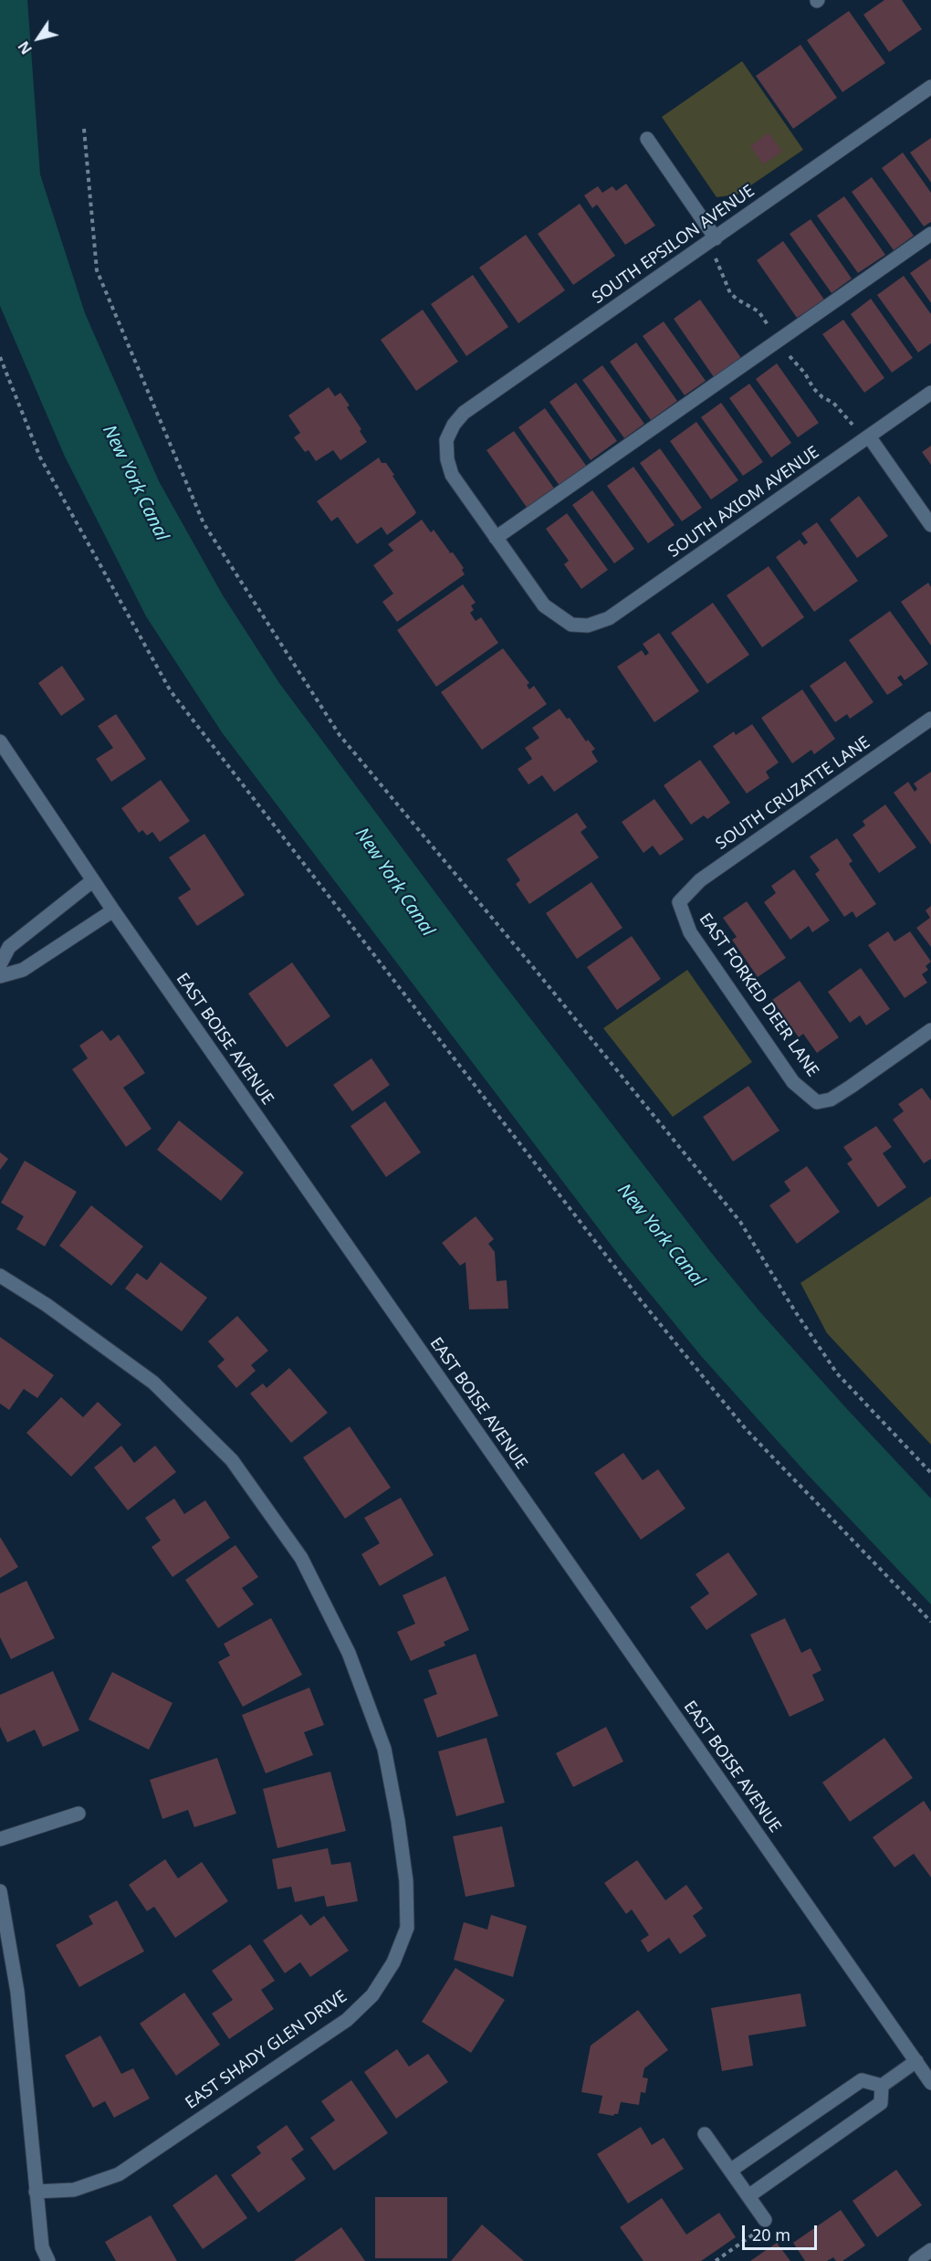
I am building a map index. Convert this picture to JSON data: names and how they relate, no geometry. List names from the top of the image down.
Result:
{
  "streets": {
    "street": [
      "SOUTH EPSILON AVENUE",
      "SOUTH AXIOM AVENUE",
      "SOUTH CRUZATTE LANE",
      "EAST FORKED DEER LANE",
      "EAST BOISE AVENUE",
      "EAST SHADY GLEN DRIVE"
    ]
  },
  "crossings": [
    ["SOUTH EPSILON AVENUE", "SOUTH AXIOM AVENUE"],
    ["SOUTH CRUZATTE LANE", "EAST FORKED DEER LANE"]
  ],
  "water": ["New York Canal"],
  "scale_bar": "20 m",
  "north": "bottom left"
}
